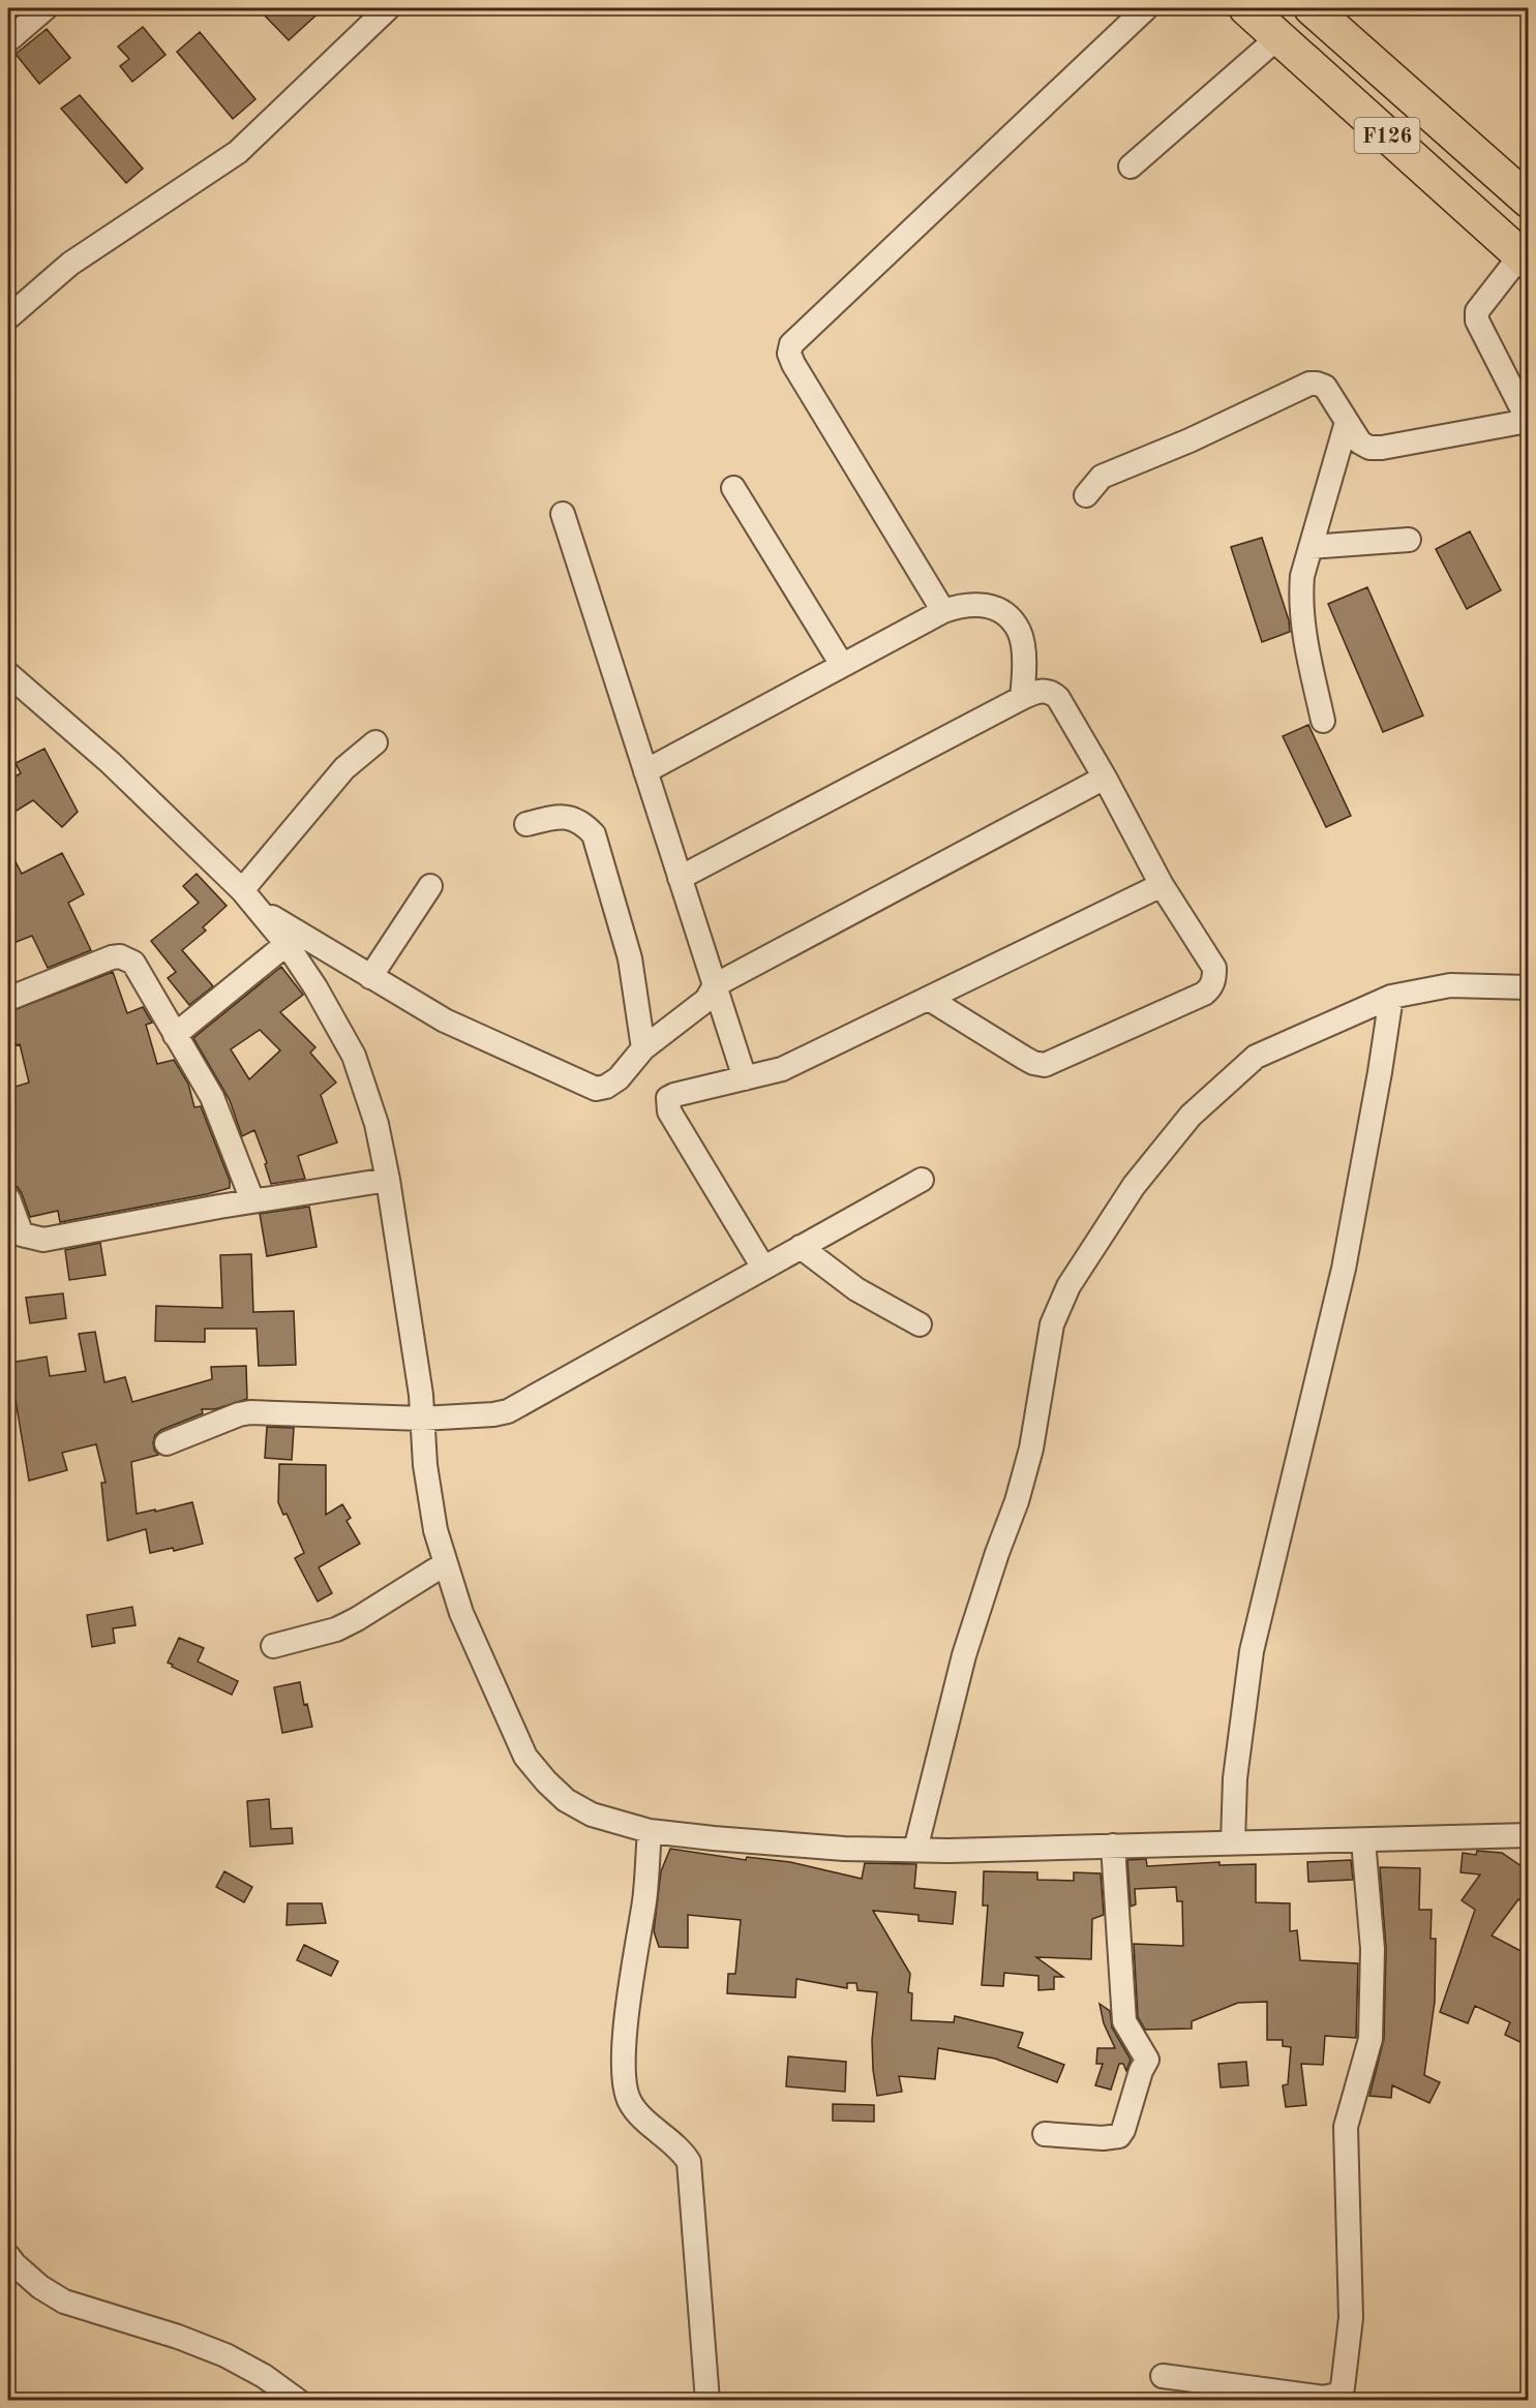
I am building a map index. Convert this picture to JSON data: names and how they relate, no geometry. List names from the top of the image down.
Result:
{
  "streets": {
    "main road": ["F126"]
  }
}
